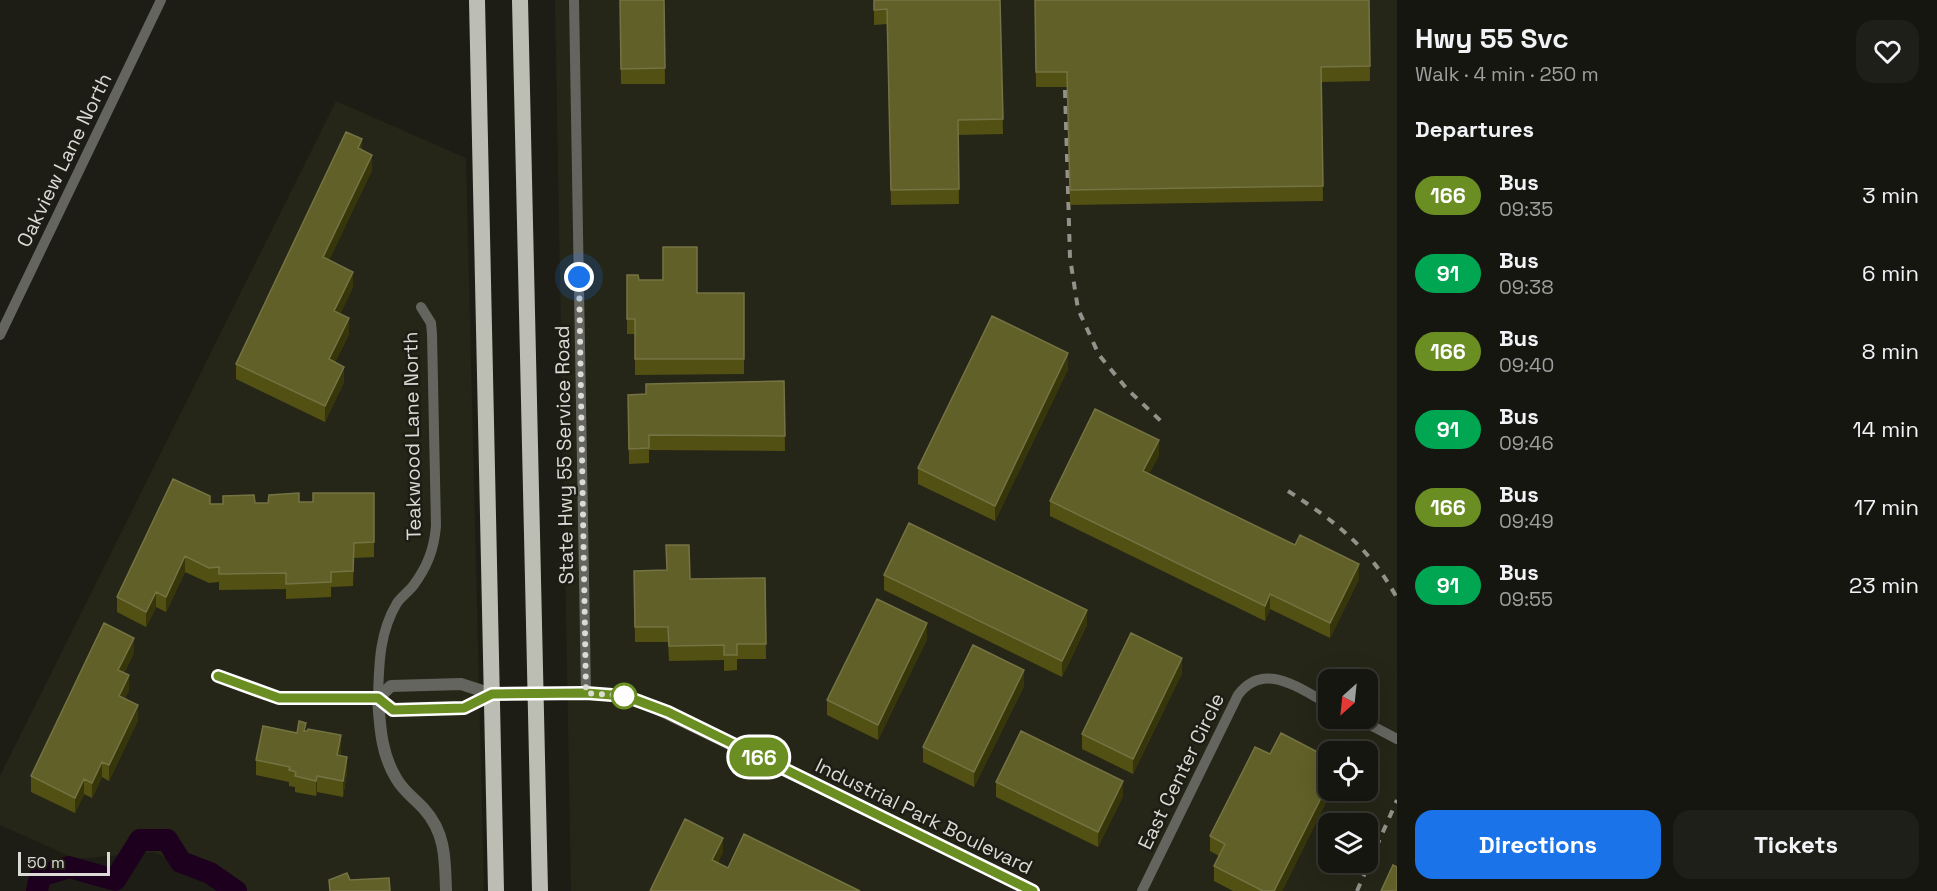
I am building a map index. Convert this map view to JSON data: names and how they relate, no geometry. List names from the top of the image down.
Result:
{
  "streets": {
    "street": [
      "Oakview Lane North",
      "Teakwood Lane North",
      "State Hwy 55 Service Road",
      "East Center Circle",
      "Industrial Park Boulevard"
    ]
  },
  "crossings": [
    ["Teakwood Lane North", "Industrial Park Boulevard"],
    ["State Hwy 55 Service Road", "Industrial Park Boulevard"]
  ],
  "lines": ["bus line 166"],
  "scale_bar": "50 m",
  "north": "bottom left",
  "page": {
    "on_map": "166",
    "heading": [
      ["Hwy 55 Svc", "Walk · 4 min · 250 m"],
      "Departures"
    ],
    "list": [
      {
        "mark": "166",
        "name": "Bus",
        "note": "09:35",
        "value": "3 min"
      },
      {
        "mark": "91",
        "name": "Bus",
        "note": "09:38",
        "value": "6 min"
      },
      {
        "mark": "166",
        "name": "Bus",
        "note": "09:40",
        "value": "8 min"
      },
      {
        "mark": "91",
        "name": "Bus",
        "note": "09:46",
        "value": "14 min"
      },
      {
        "mark": "166",
        "name": "Bus",
        "note": "09:49",
        "value": "17 min"
      },
      {
        "mark": "91",
        "name": "Bus",
        "note": "09:55",
        "value": "23 min"
      }
    ],
    "buttons": ["Directions", "Tickets"],
    "scale": "50 m"
  }
}
